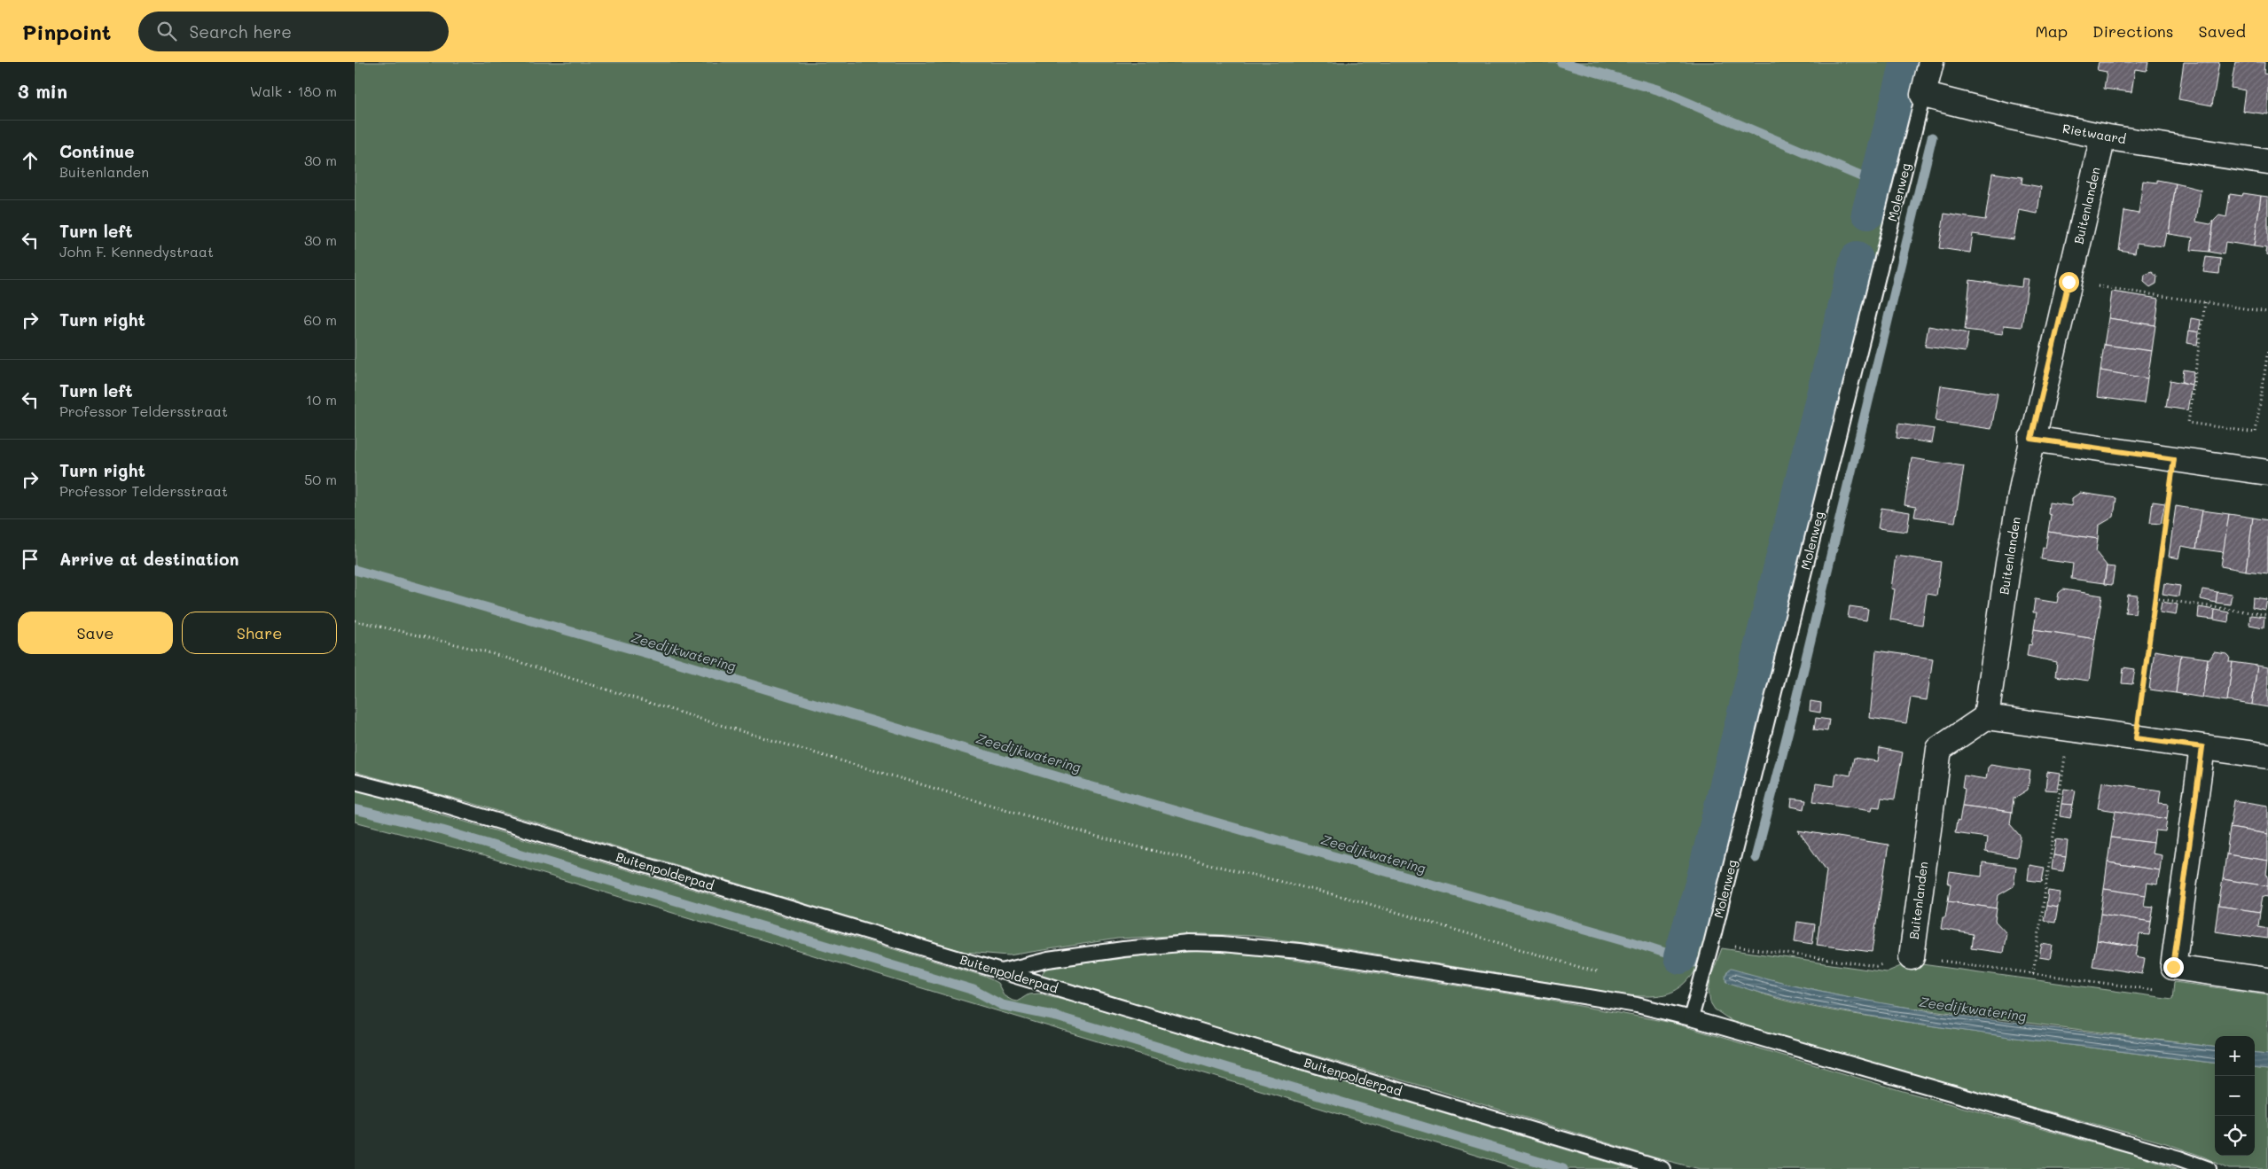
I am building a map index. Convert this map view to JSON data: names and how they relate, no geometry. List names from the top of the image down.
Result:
{
  "streets": {
    "street": ["Rietwaard", "Molenweg", "Buitenlanden"],
    "lane": ["Buitenpolderpad"]
  },
  "crossings": [
    ["Rietwaard", "Molenweg"],
    ["Rietwaard", "Buitenlanden"]
  ],
  "water": ["Zeedijkwatering"],
  "page": {
    "header": "Pinpoint",
    "search": "Search here",
    "nav": ["Map", "Directions", "Saved"],
    "heading": ["3 min", "Walk · 180 m"],
    "list": [
      ["Continue", "Buitenlanden", "30 m"],
      ["Turn left", "John F. Kennedystraat", "30 m"],
      ["Turn right", "60 m"],
      ["Turn left", "Professor Teldersstraat", "10 m"],
      ["Turn right", "Professor Teldersstraat", "50 m"],
      "Arrive at destination"
    ],
    "buttons": ["Save", "Share"],
    "map_buttons": ["+", "−"]
  }
}
